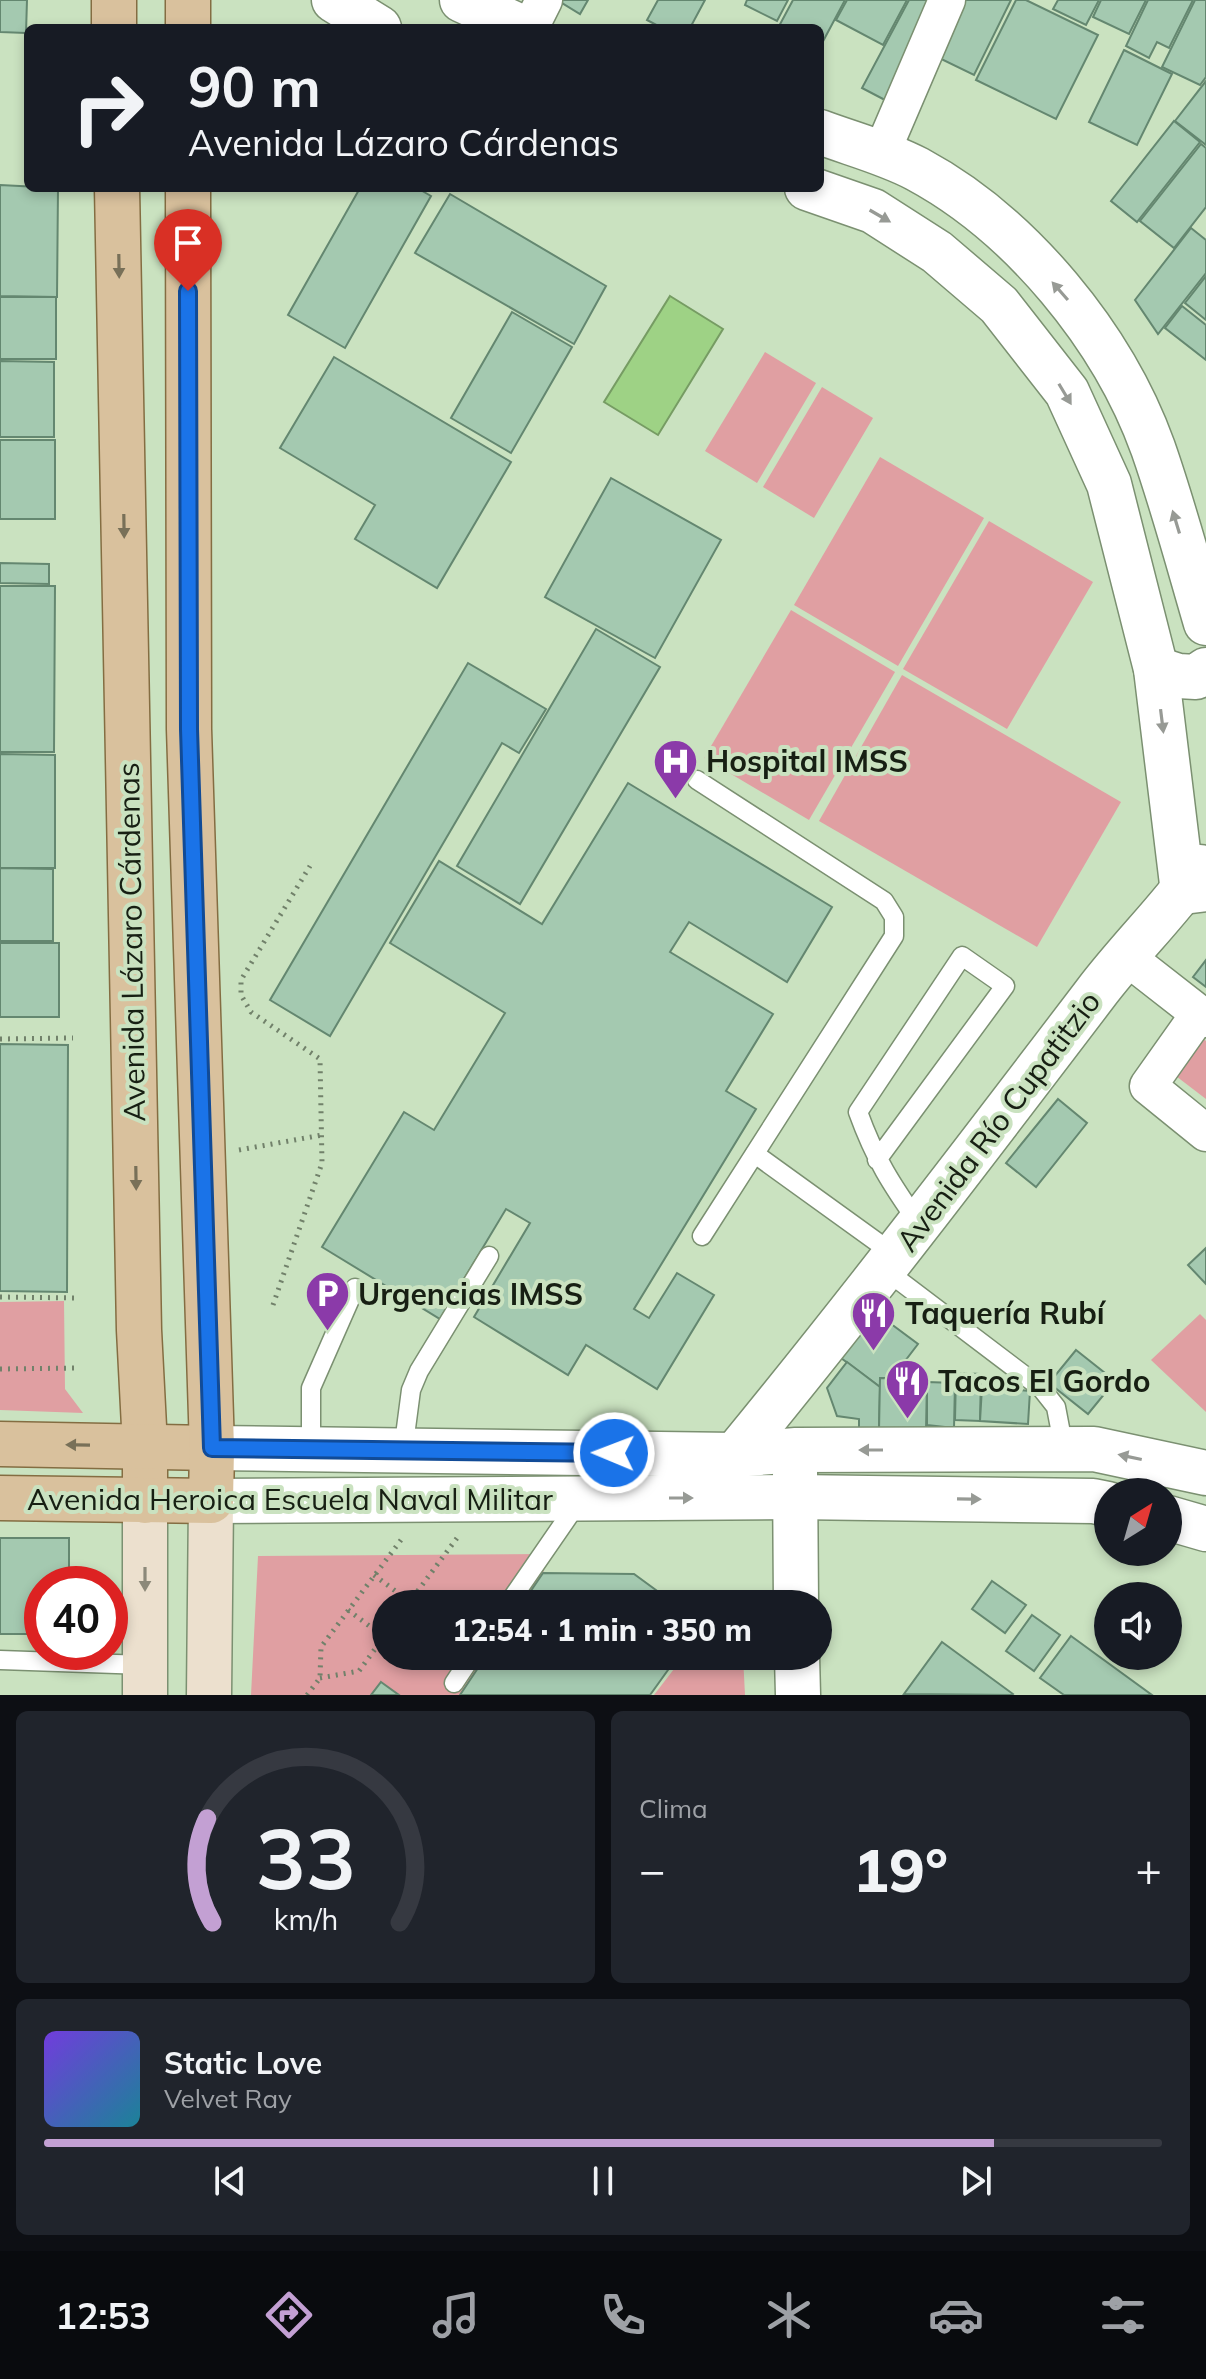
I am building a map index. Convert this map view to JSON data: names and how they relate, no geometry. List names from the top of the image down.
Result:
{
  "streets": {
    "main road": ["Avenida Lázaro Cárdenas", "Avenida Heroica Escuela Naval Militar"],
    "street": ["Avenida Río Cupatitzio"]
  },
  "crossings": [
    ["Avenida Lázaro Cárdenas", "Avenida Heroica Escuela Naval Militar"],
    ["Avenida Río Cupatitzio", "Avenida Heroica Escuela Naval Militar"]
  ],
  "places": {
    "hospital": ["Hospital IMSS"],
    "parking": ["Urgencias IMSS"],
    "restaurant": ["Taquería Rubí", "Tacos El Gordo"]
  },
  "north": "top right",
  "page": {
    "turn": ["90 m", "Avenida Lázaro Cárdenas"],
    "limit": "40",
    "trip": "12:54 · 1 min · 350 m",
    "tile": "Clima",
    "heat": ["−", "19°", "+"],
    "song": ["Static Love", "Velvet Ray"],
    "tabs": "12:53",
    "gauge": ["33", "km/h"]
  }
}
